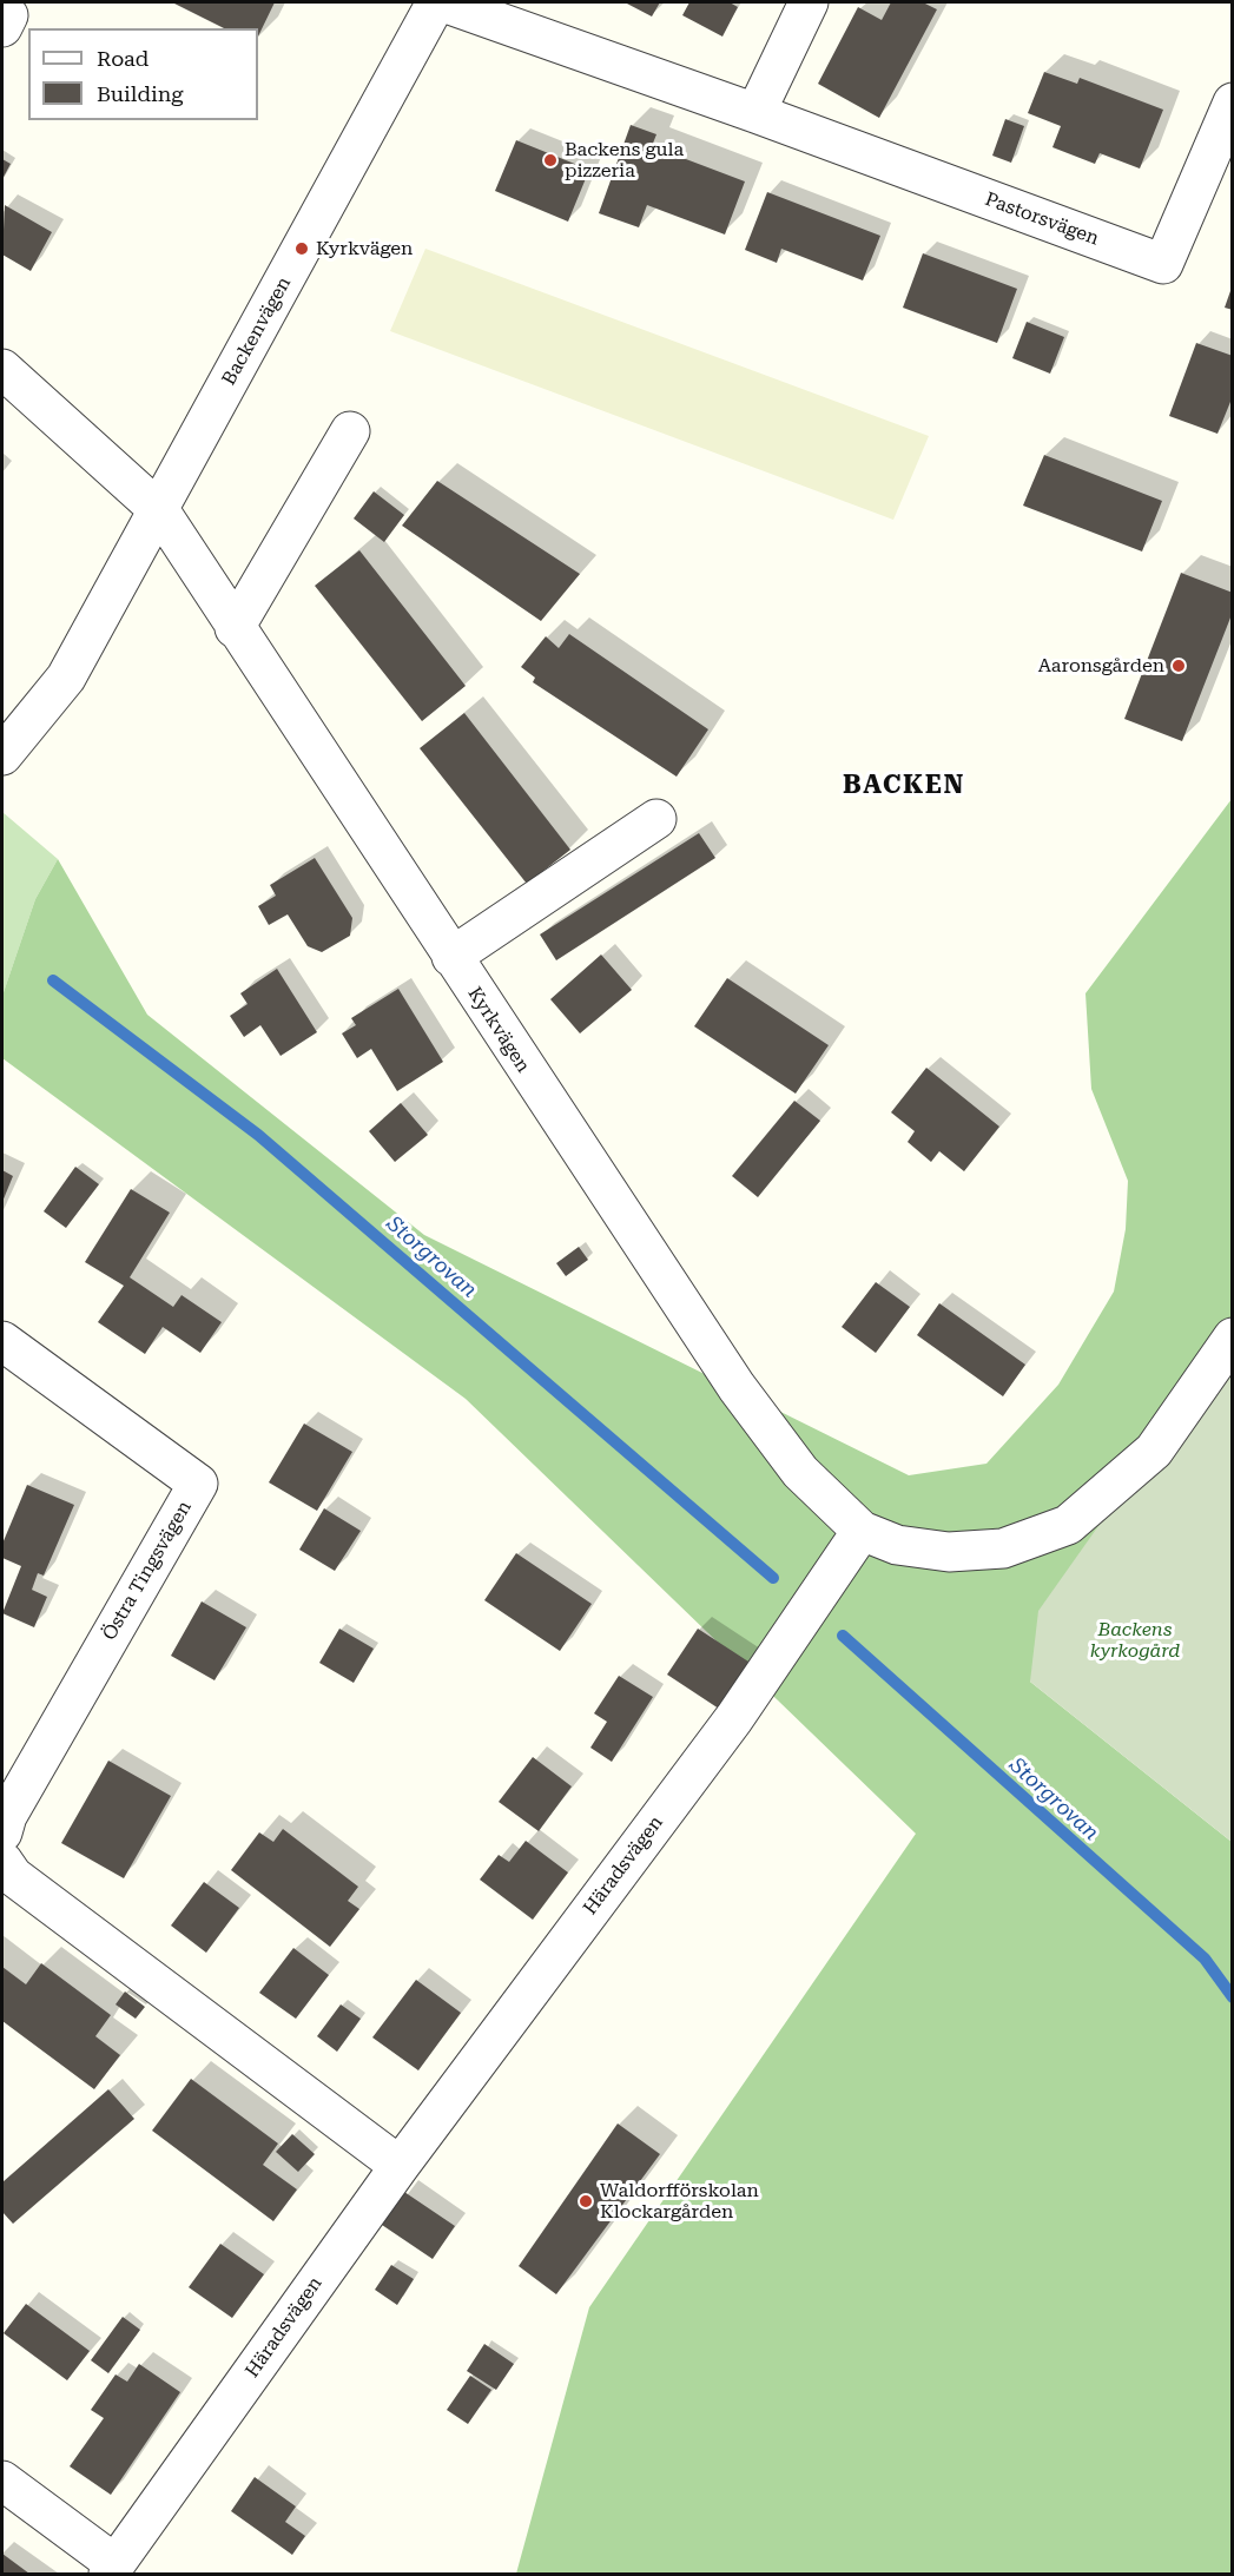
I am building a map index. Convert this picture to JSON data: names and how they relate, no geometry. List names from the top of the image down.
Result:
{
  "streets": {
    "street": [
      "Pastorsvägen",
      "Backenvägen",
      "Kyrkvägen",
      "Östra Tingsvägen",
      "Häradsvägen"
    ]
  },
  "crossings": [
    ["Backenvägen", "Kyrkvägen"],
    ["Kyrkvägen", "Häradsvägen"]
  ],
  "districts": ["BACKEN"],
  "water": ["Storgrovan"],
  "parks": ["Backens kyrkogård"],
  "places": [
    "Backens gula pizzeria",
    "Kyrkvägen",
    "Aaronsgården",
    "Waldorfförskolan Klockargården"
  ],
  "legend": ["Road", "Building"]
}
